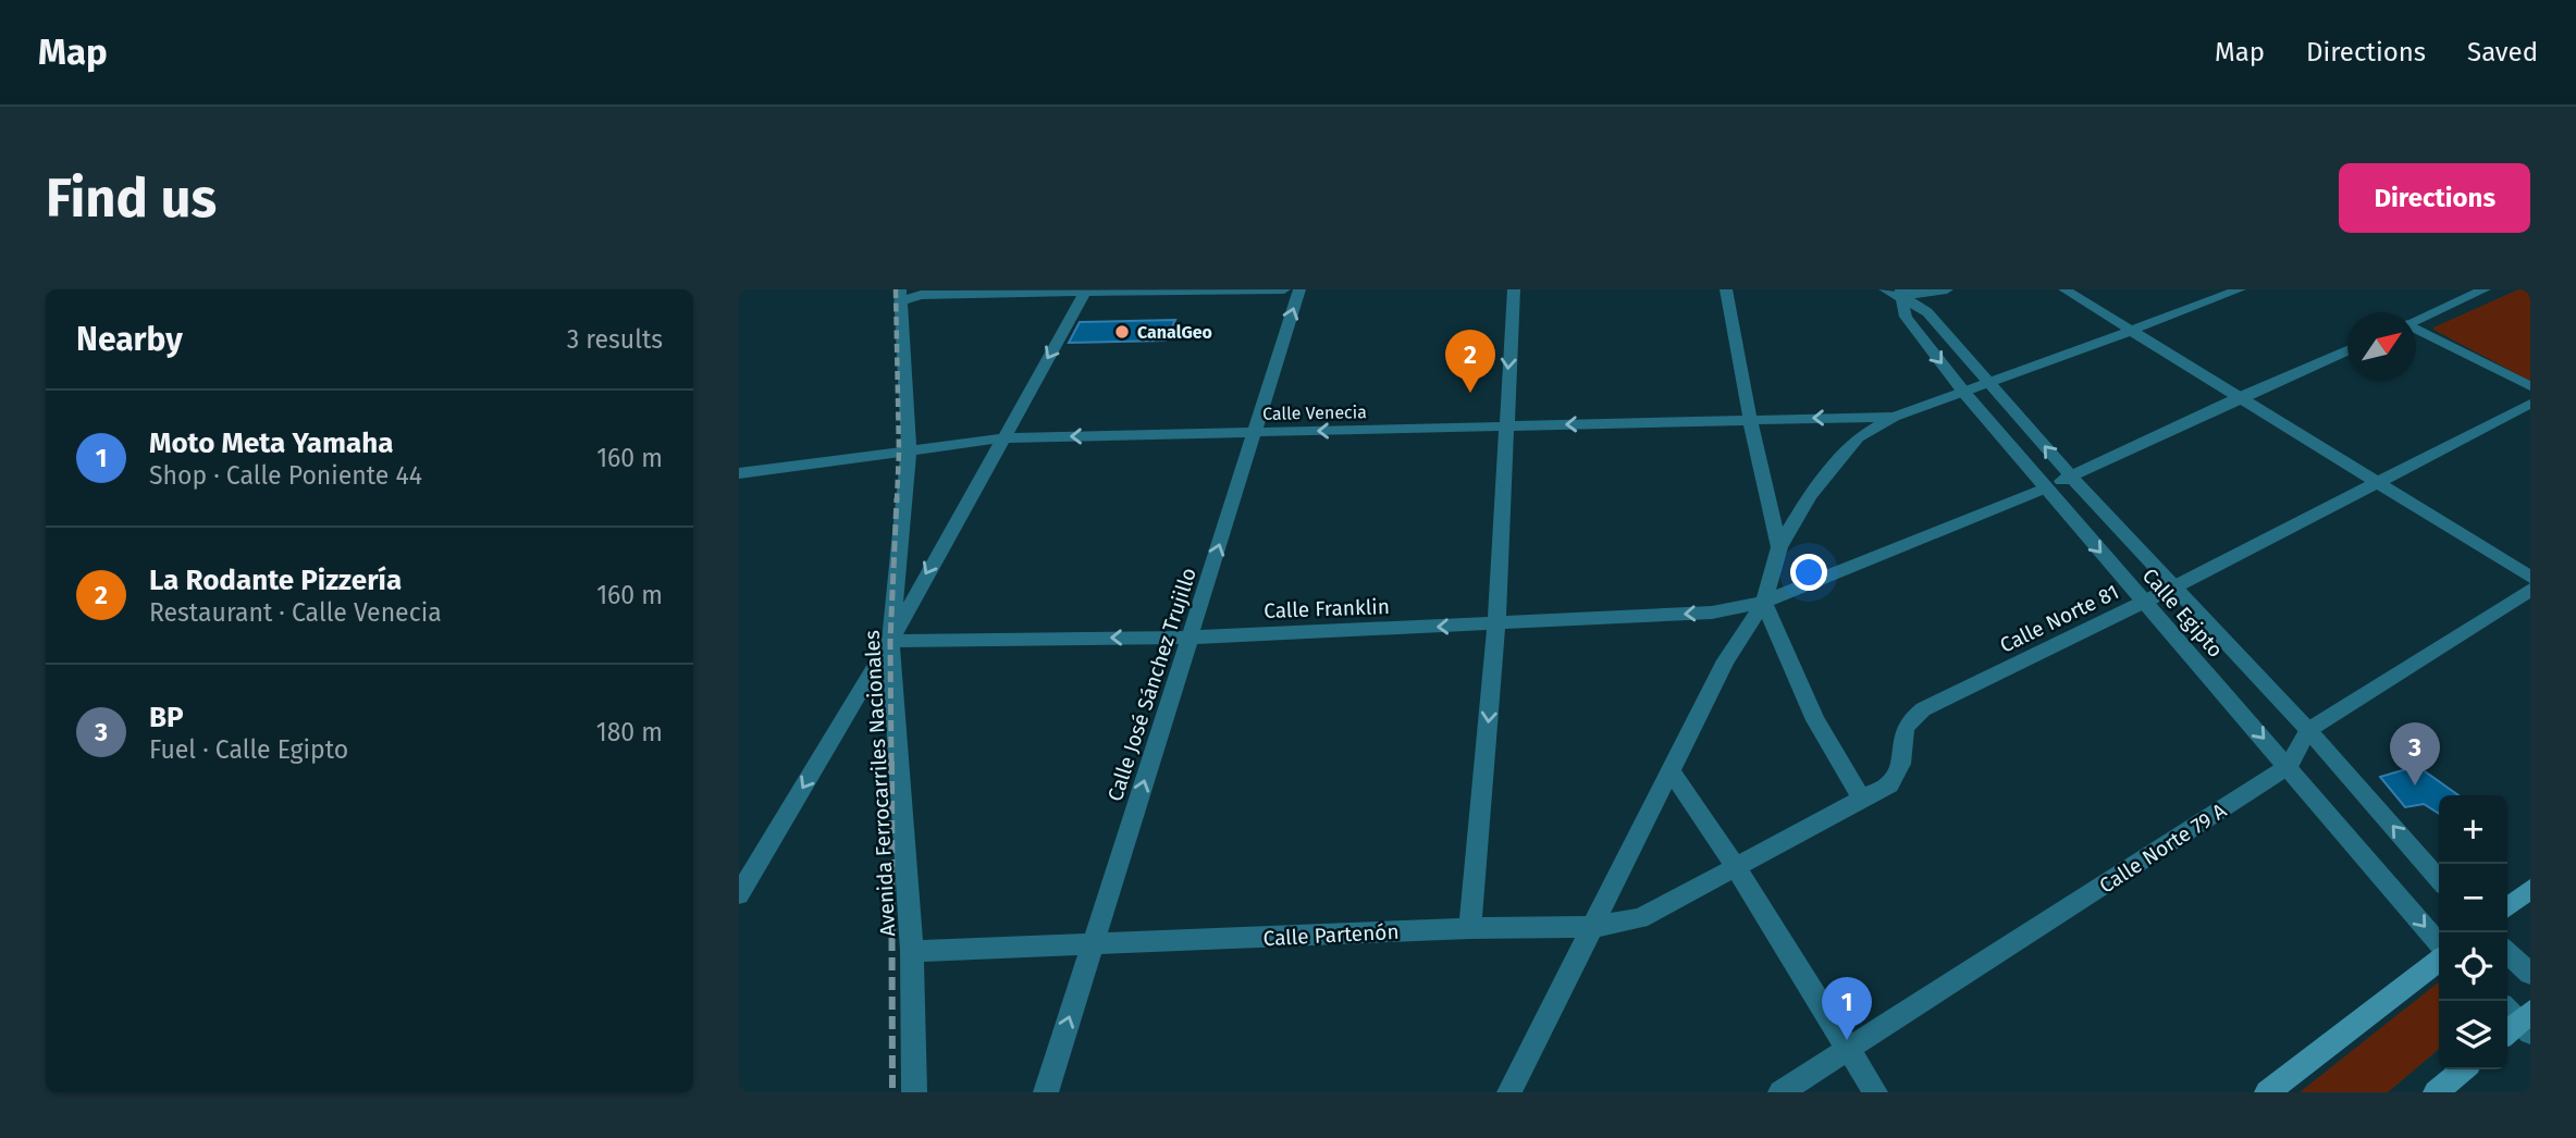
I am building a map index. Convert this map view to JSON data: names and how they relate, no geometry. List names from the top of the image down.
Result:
{
  "streets": {
    "street": [
      "Calle Venecia",
      "Calle Franklin",
      "Calle Egipto",
      "Calle Norte 81",
      "Calle José Sánchez Trujillo",
      "Avenida Ferrocarriles Nacionales",
      "Calle Norte 79 A",
      "Calle Partenón"
    ]
  },
  "crossings": [
    ["Calle Venecia", "Calle José Sánchez Trujillo"],
    ["Calle Venecia", "Avenida Ferrocarriles Nacionales"],
    ["Calle Franklin", "Calle Egipto"],
    ["Calle Franklin", "Calle José Sánchez Trujillo"],
    ["Calle Franklin", "Avenida Ferrocarriles Nacionales"],
    ["Calle Egipto", "Calle Norte 81"],
    ["Calle Egipto", "Calle Norte 79 A"],
    ["Calle Norte 81", "Calle Partenón"],
    ["Calle José Sánchez Trujillo", "Calle Partenón"],
    ["Avenida Ferrocarriles Nacionales", "Calle Partenón"]
  ],
  "one_way": ["Calle Franklin", "Calle José Sánchez Trujillo"],
  "places": ["CanalGeo"],
  "north": "top right",
  "page": {
    "header": "Map",
    "nav": ["Map", "Directions", "Saved"],
    "buttons": "Directions",
    "title": "Find us",
    "heading": ["Nearby", "3 results"],
    "pins": ["2", "3", "1"],
    "list": [
      {
        "mark": "1",
        "name": "Moto Meta Yamaha",
        "note": "Shop · Calle Poniente 44",
        "value": "160 m"
      },
      {
        "mark": "2",
        "name": "La Rodante Pizzería",
        "note": "Restaurant · Calle Venecia",
        "value": "160 m"
      },
      {
        "mark": "3",
        "name": "BP",
        "note": "Fuel · Calle Egipto",
        "value": "180 m"
      }
    ],
    "map_buttons": ["+", "−"]
  }
}
